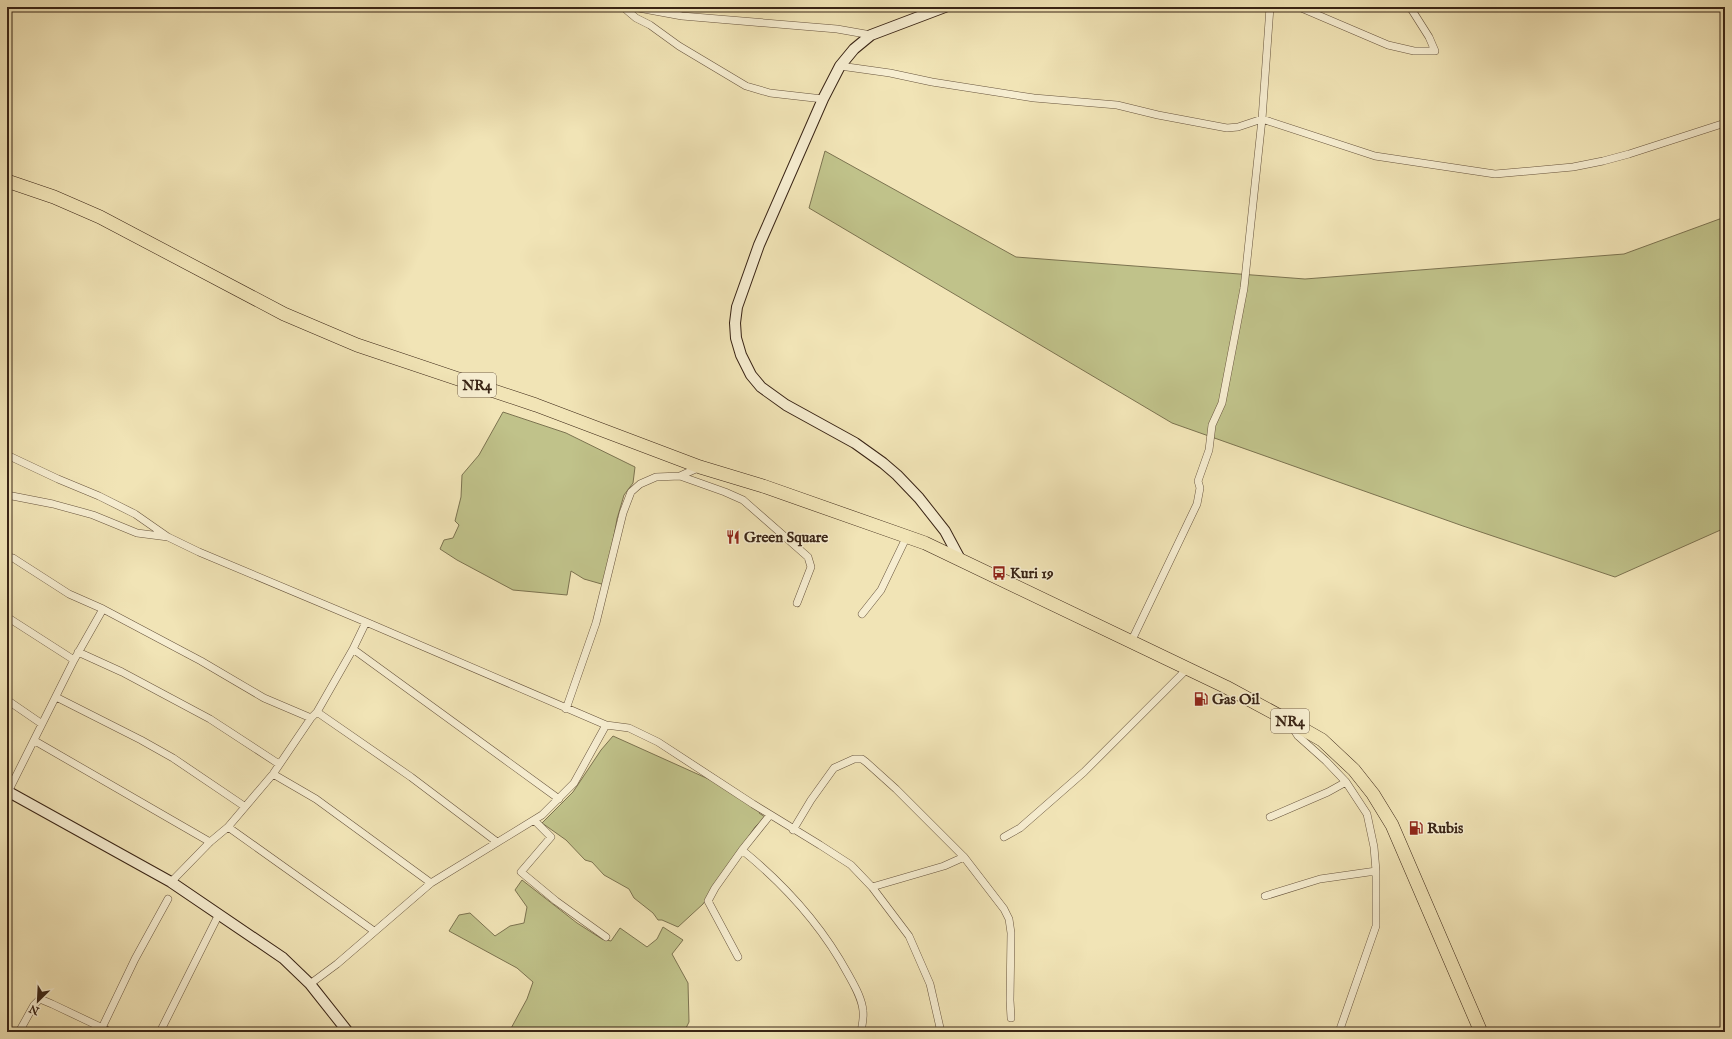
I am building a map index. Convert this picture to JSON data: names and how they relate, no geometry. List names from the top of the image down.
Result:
{
  "streets": {
    "highway": ["NR4"]
  },
  "places": {
    "restaurant": ["Green Square"],
    "bus stop": ["Kuri 19"],
    "fuel station": ["Gas Oil", "Rubis"]
  },
  "north": "bottom left"
}
